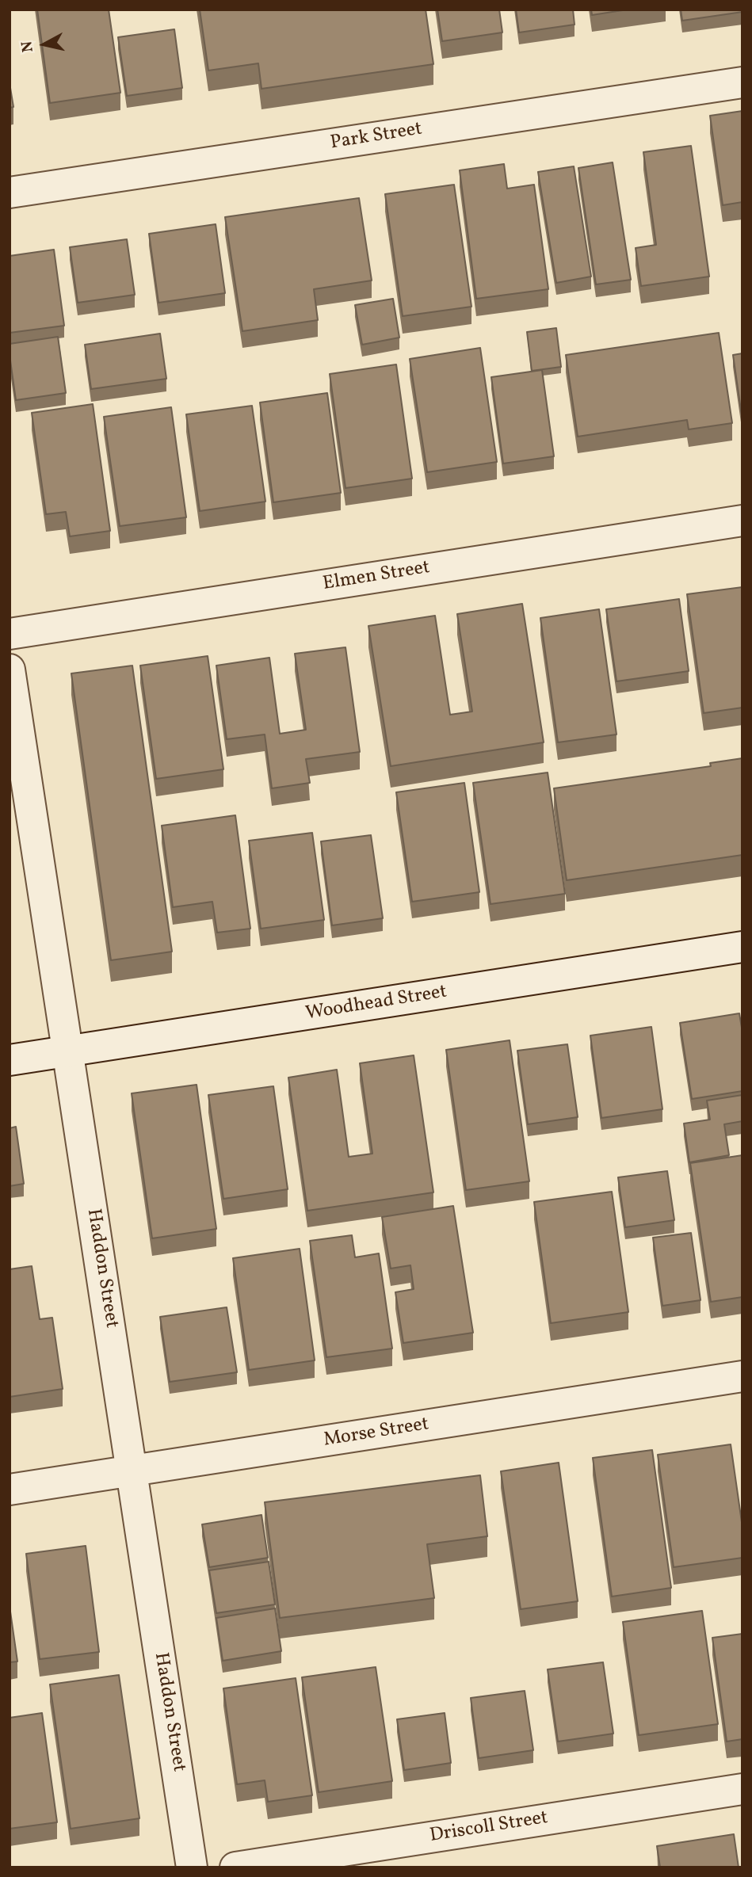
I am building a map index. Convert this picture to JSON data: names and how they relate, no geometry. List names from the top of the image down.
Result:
{
  "streets": {
    "street": [
      "Park Street",
      "Elmen Street",
      "Woodhead Street",
      "Haddon Street",
      "Morse Street",
      "Driscoll Street"
    ]
  },
  "crossings": [
    ["Woodhead Street", "Haddon Street"],
    ["Haddon Street", "Morse Street"]
  ],
  "north": "left"
}
